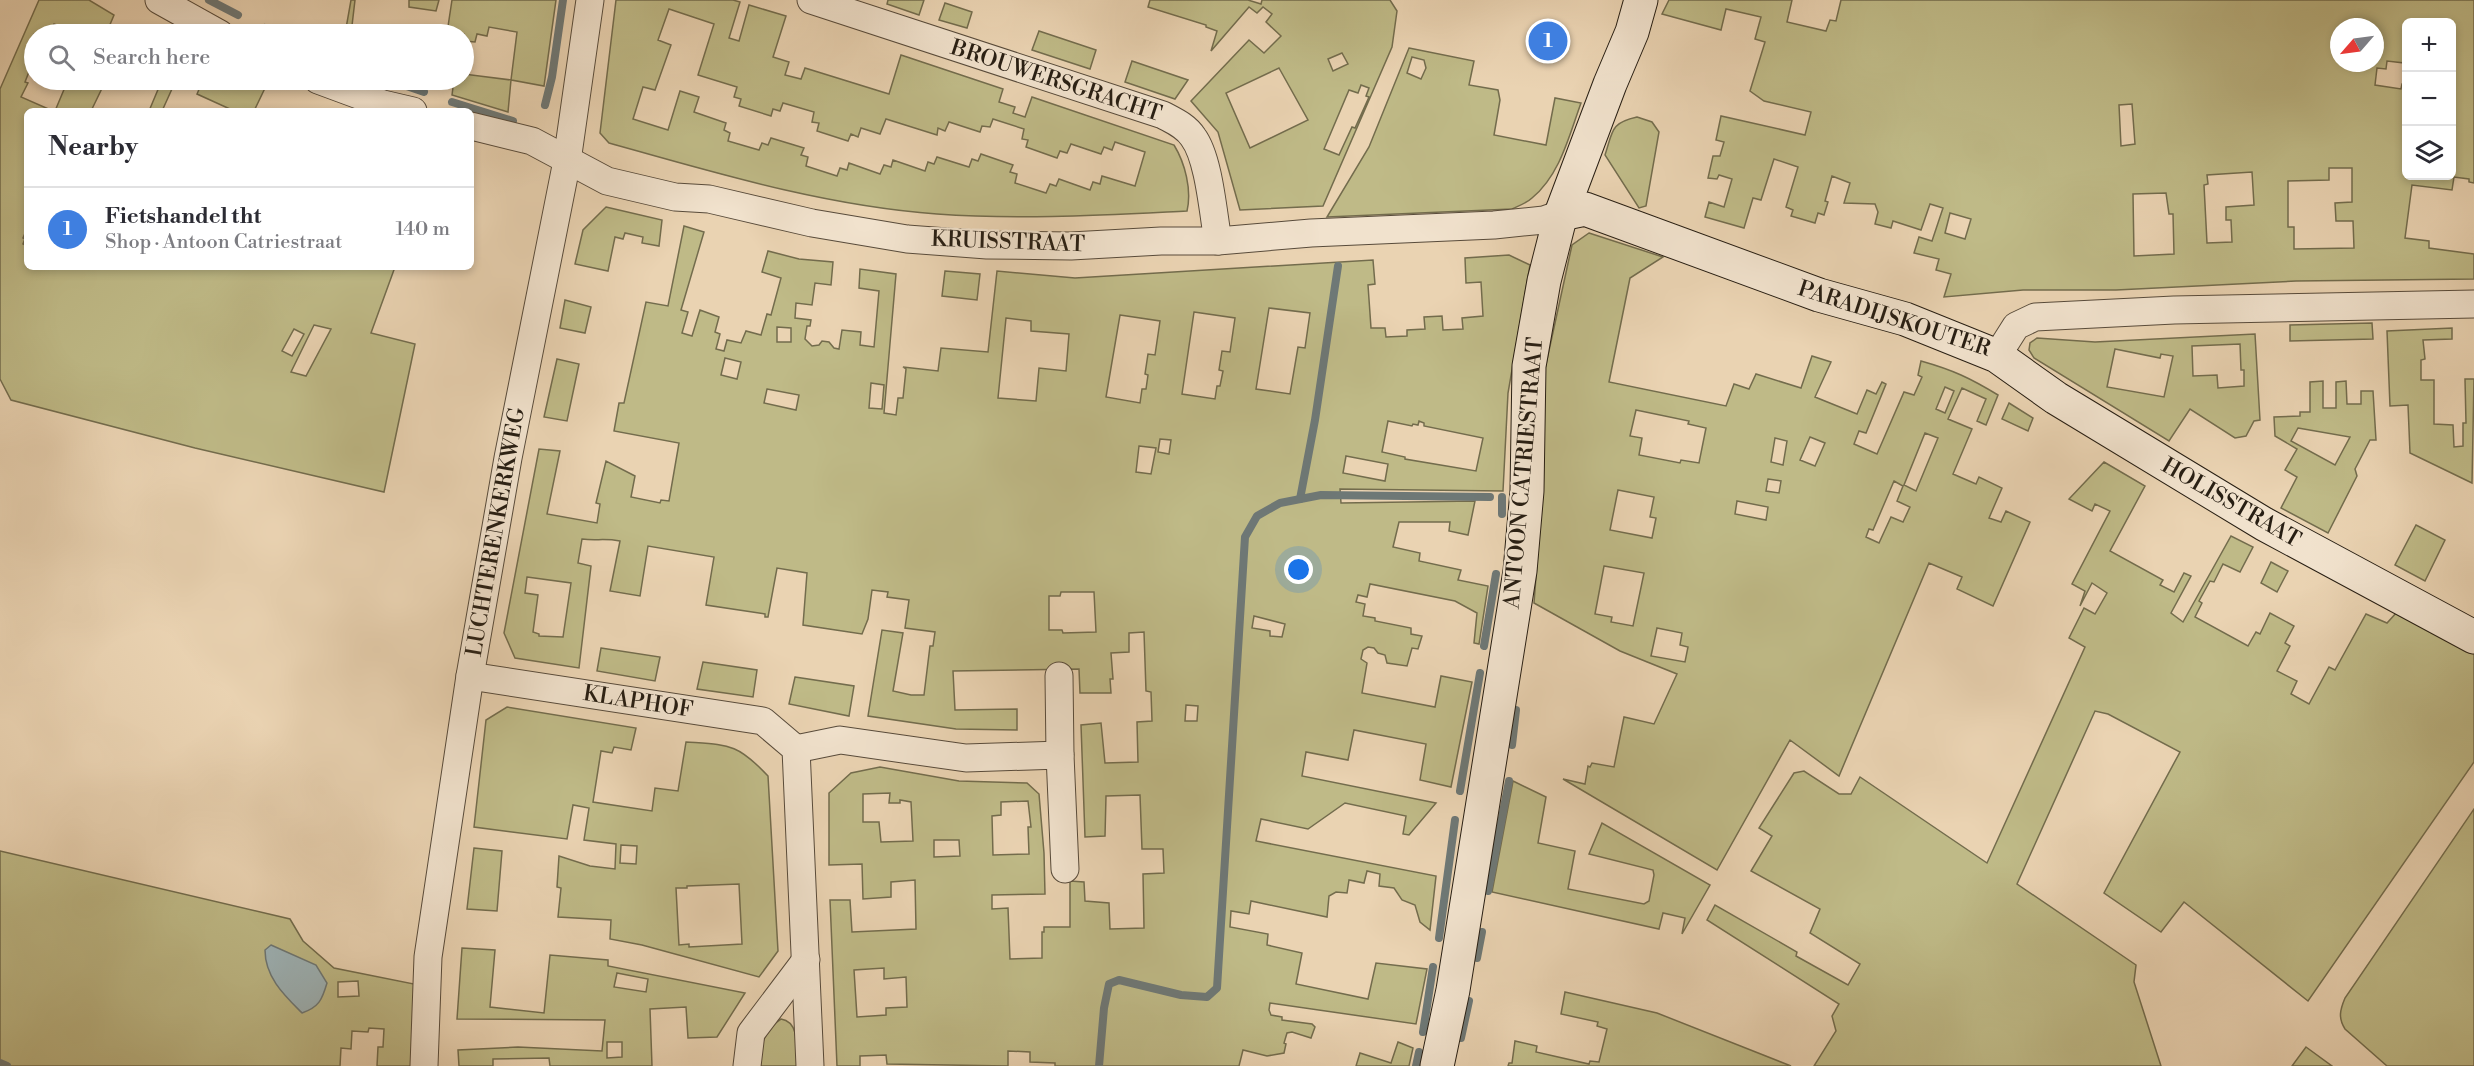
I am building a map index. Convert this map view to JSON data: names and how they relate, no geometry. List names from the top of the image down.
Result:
{
  "streets": {
    "main road": ["PARADIJSKOUTER", "ANTOON CATRIESTRAAT", "HOLISSTRAAT"],
    "street": [
      "BROUWERSGRACHT",
      "KRUISSTRAAT",
      "LUCHTERENKERKWEG",
      "KLAPHOF"
    ]
  },
  "crossings": [
    ["BROUWERSGRACHT", "KRUISSTRAAT"],
    ["KRUISSTRAAT", "PARADIJSKOUTER"],
    ["KRUISSTRAAT", "ANTOON CATRIESTRAAT"],
    ["KRUISSTRAAT", "LUCHTERENKERKWEG"],
    ["PARADIJSKOUTER", "ANTOON CATRIESTRAAT"],
    ["PARADIJSKOUTER", "HOLISSTRAAT"],
    ["LUCHTERENKERKWEG", "KLAPHOF"]
  ],
  "north": "bottom left",
  "page": {
    "map_buttons": ["+", "−"],
    "pins": "1",
    "search": "Search here",
    "heading": "Nearby",
    "list": [
      {
        "mark": "1",
        "name": "Fietshandel tht",
        "note": "Shop · Antoon Catriestraat",
        "value": "140 m"
      }
    ]
  }
}
